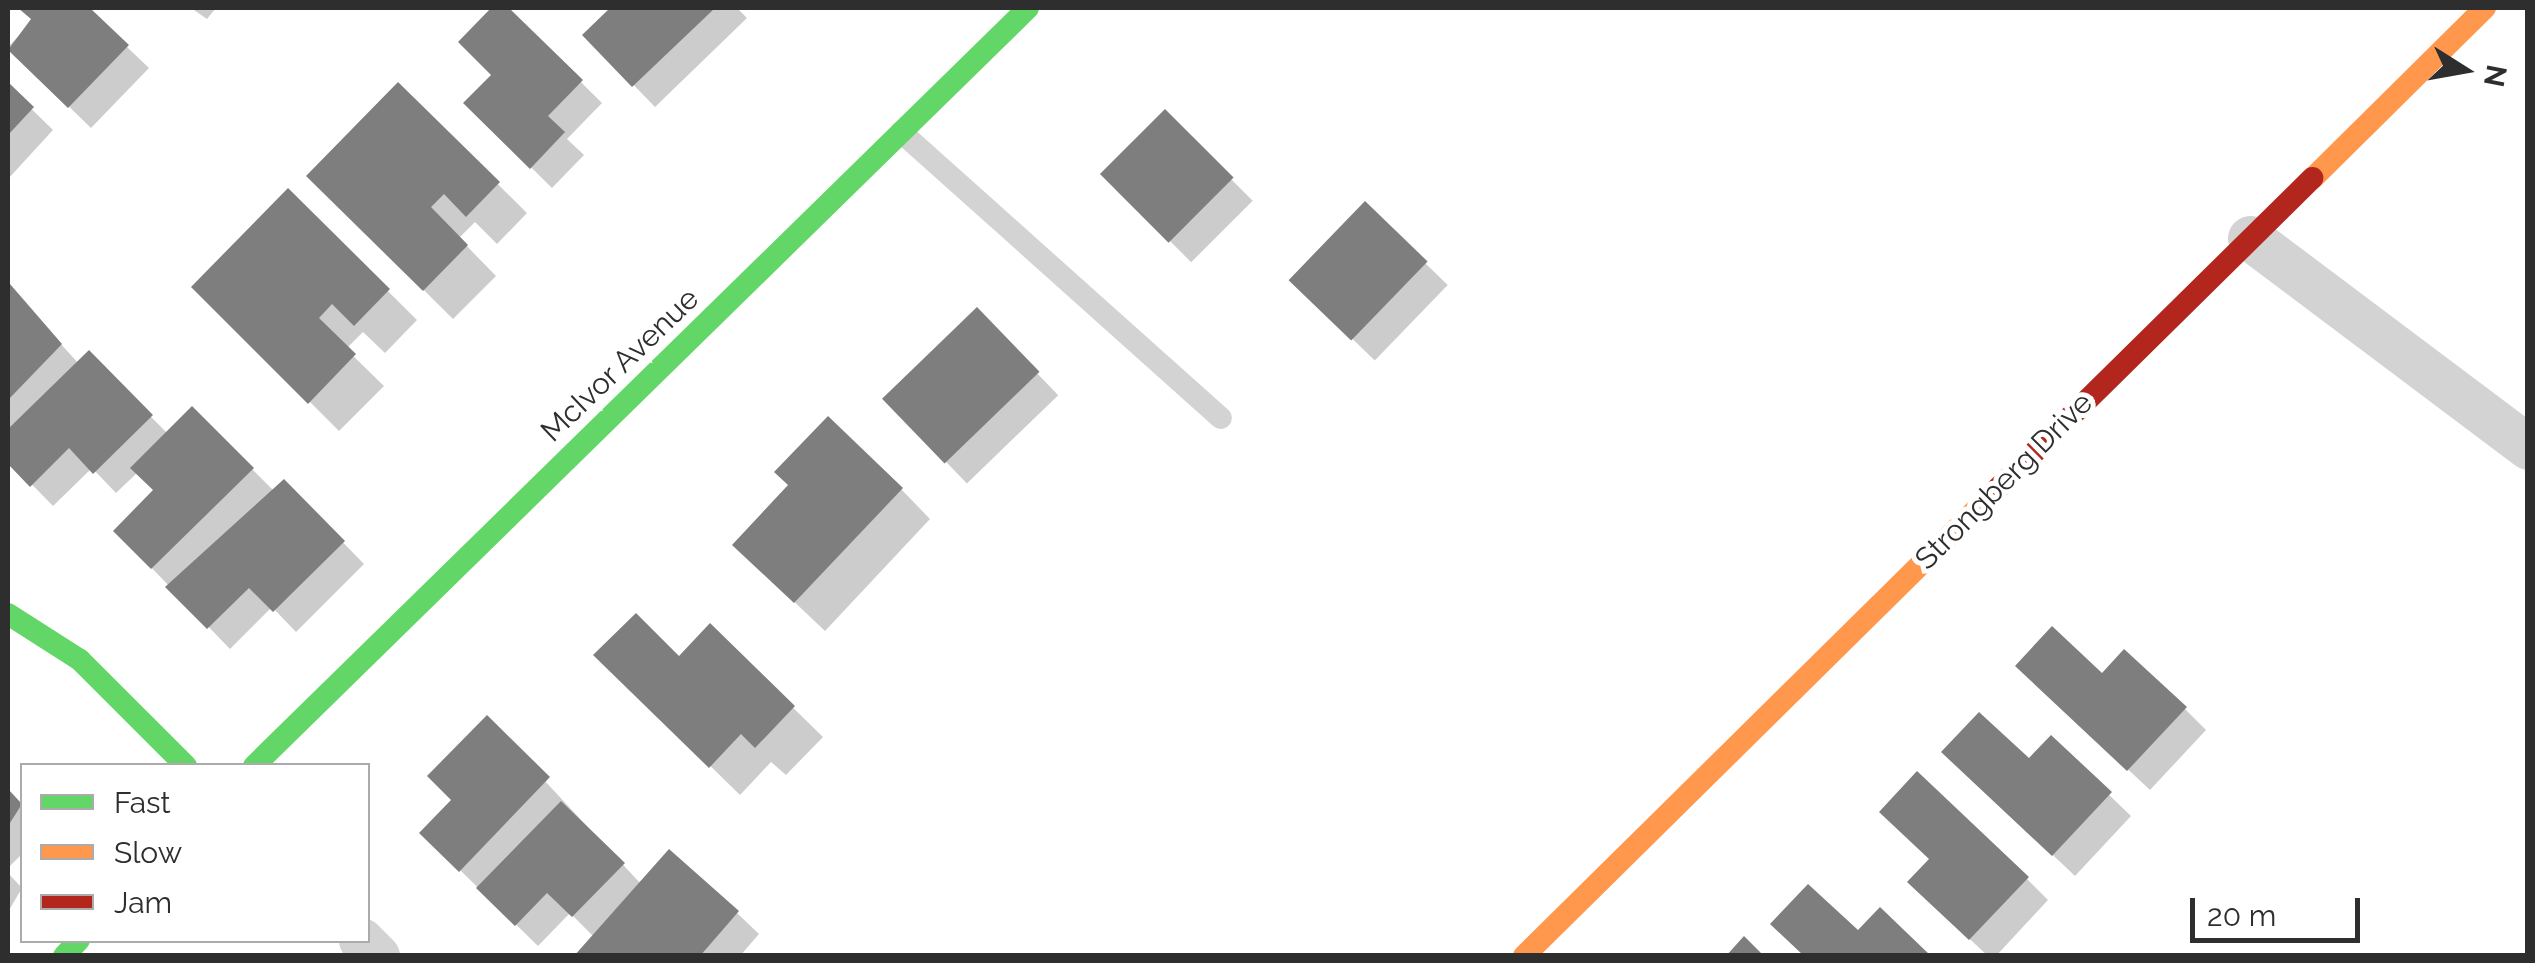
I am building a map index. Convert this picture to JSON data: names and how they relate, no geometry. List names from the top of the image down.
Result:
{
  "streets": {
    "street": ["McIvor Avenue", "Strongberg Drive"]
  },
  "legend": ["Fast", "Slow", "Jam"],
  "scale_bar": "20 m",
  "north": "right"
}
